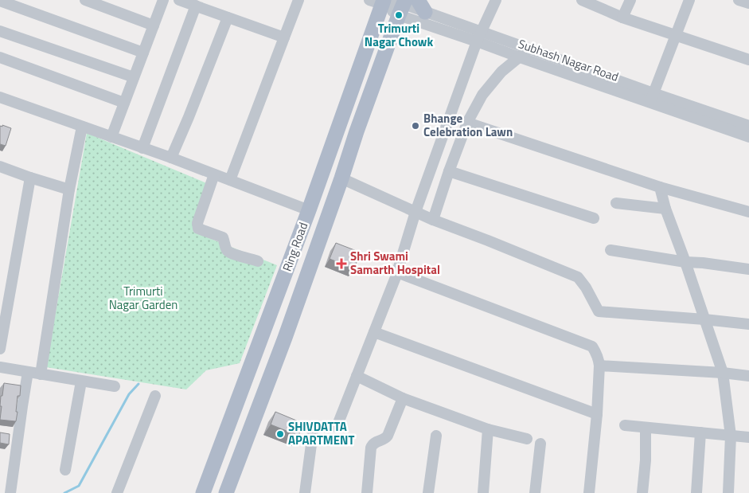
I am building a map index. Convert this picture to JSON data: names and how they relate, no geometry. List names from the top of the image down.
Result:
{
  "streets": {
    "main road": ["Ring Road"],
    "street": ["Subhash Nagar Road"]
  },
  "parks": ["Trimurti Nagar Garden"],
  "places": {
    "other": ["Trimurti Nagar Chowk", "Bhange Celebration Lawn", "SHIVDATTA APARTMENT"],
    "health": ["Shri Swami Samarth Hospital"]
  }
}
